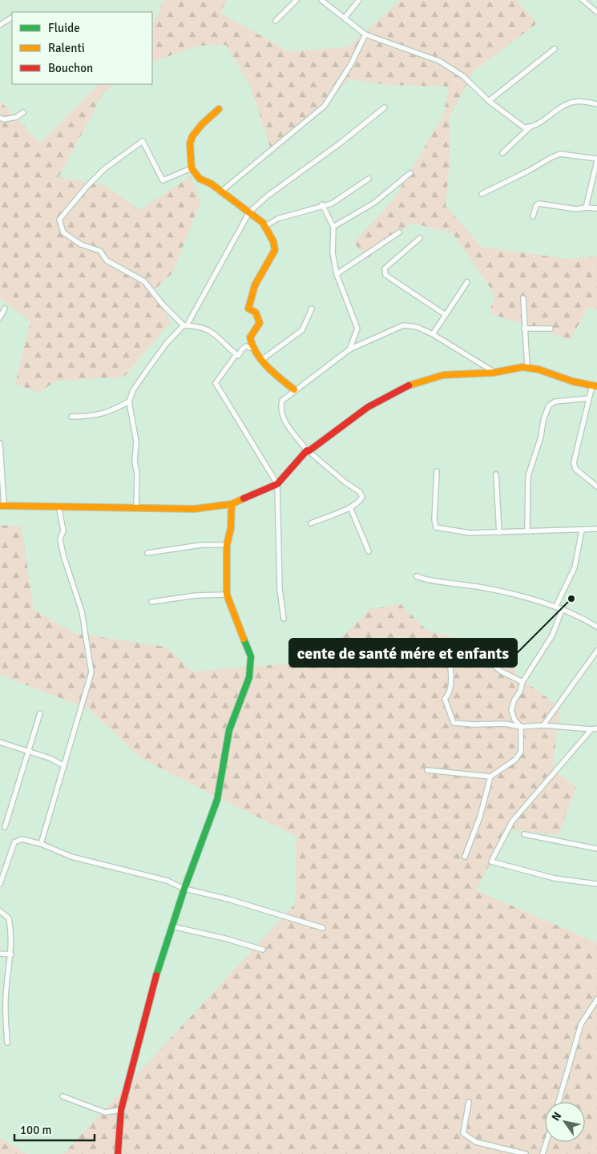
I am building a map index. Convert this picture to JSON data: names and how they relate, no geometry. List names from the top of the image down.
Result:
{
  "places": ["cente de santé mére et enfants"],
  "legend": ["Fluide", "Ralenti", "Bouchon"],
  "scale_bar": "100 m",
  "north": "top left"
}
